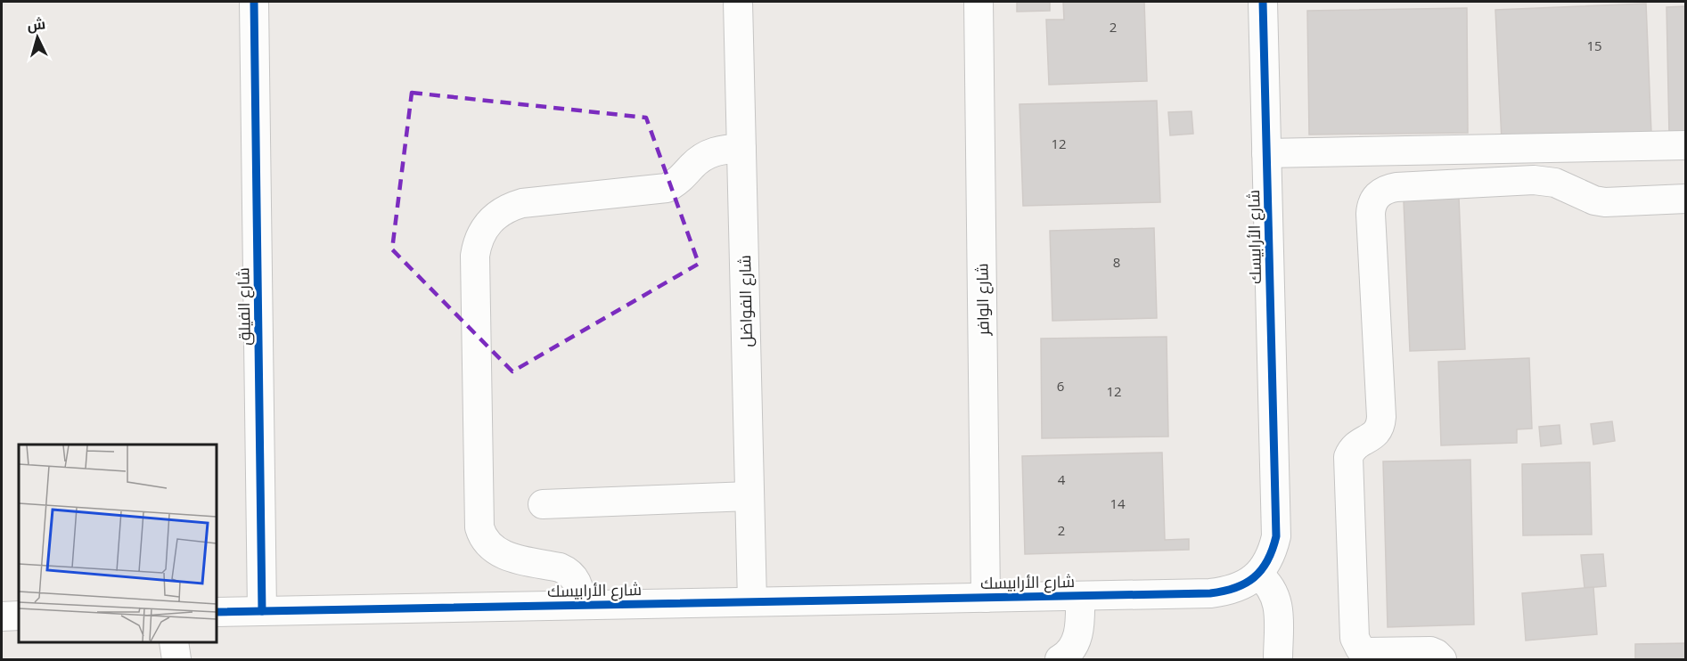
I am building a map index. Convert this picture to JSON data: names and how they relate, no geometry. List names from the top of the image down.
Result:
{
  "streets": {
    "street": [
      "شارع الأرابيسك",
      "شارع الوافر",
      "شارع الفواضل",
      "شارع الفيلق"
    ]
  },
  "crossings": [
    ["شارع الأرابيسك", "شارع الوافر"],
    ["شارع الأرابيسك", "شارع الفواضل"],
    ["شارع الأرابيسك", "شارع الفيلق"]
  ],
  "house_numbers": [
    "2",
    "15",
    "12",
    "8",
    "6",
    "12",
    "4",
    "14",
    "2"
  ],
  "north": "top"
}
